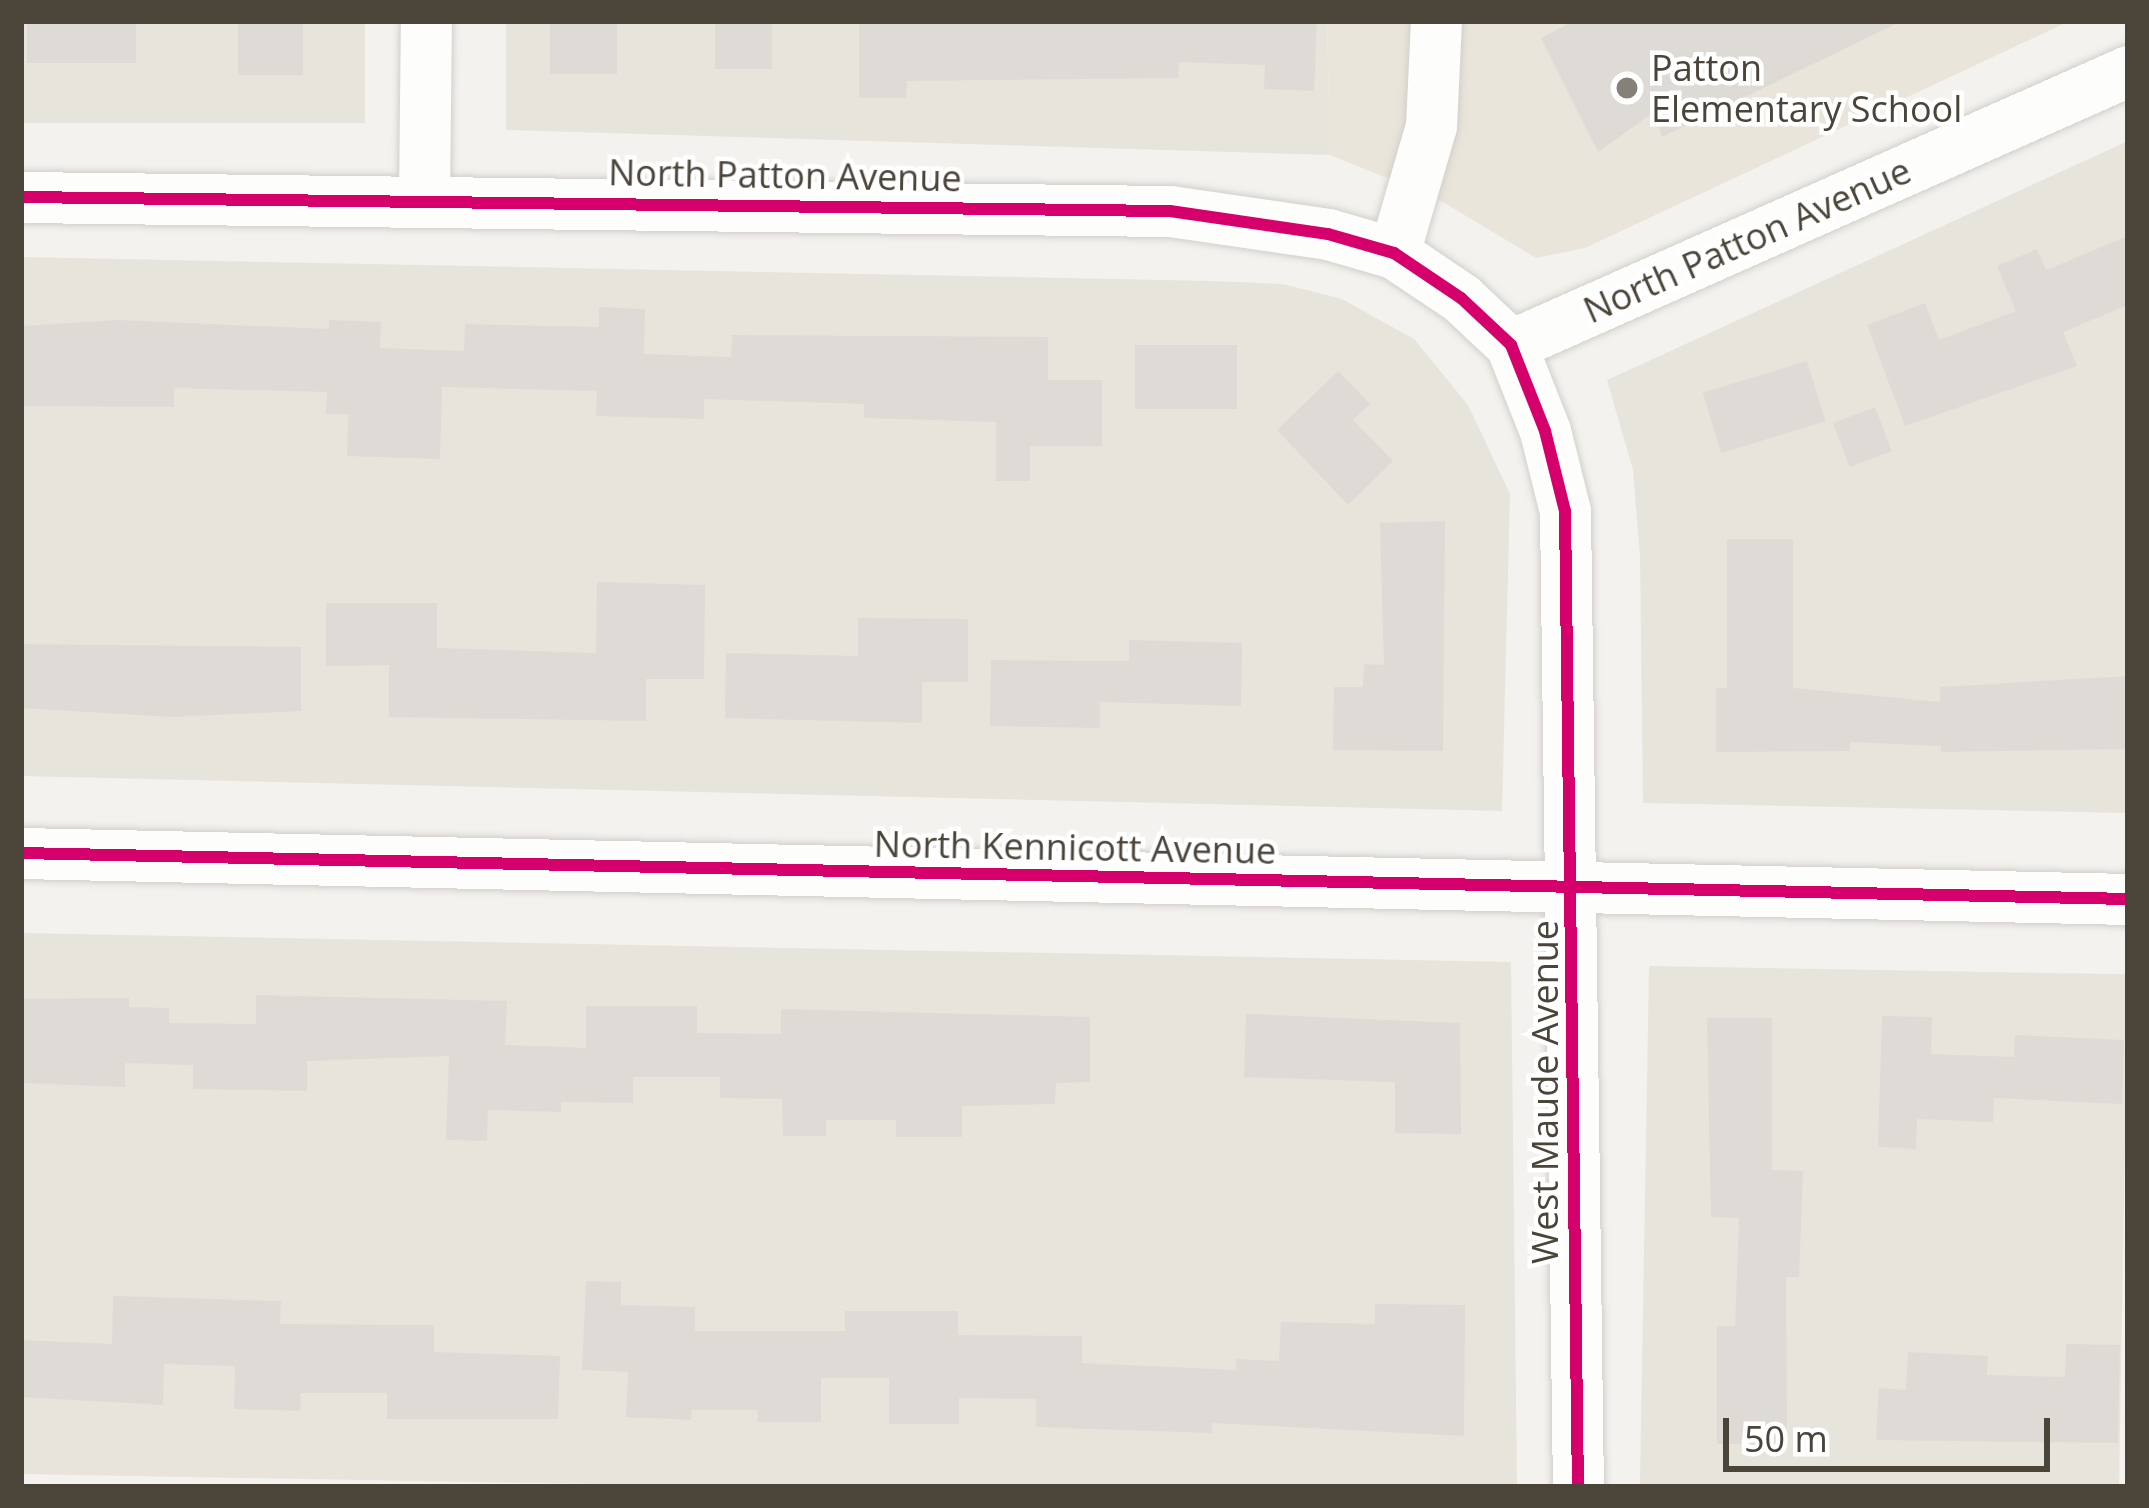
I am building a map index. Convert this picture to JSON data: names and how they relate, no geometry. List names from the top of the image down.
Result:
{
  "streets": {
    "street": ["North Patton Avenue", "North Kennicott Avenue", "West Maude Avenue"]
  },
  "crossings": [
    ["North Patton Avenue", "West Maude Avenue"],
    ["North Kennicott Avenue", "West Maude Avenue"]
  ],
  "places": ["Patton Elementary School"],
  "scale_bar": "50 m"
}
